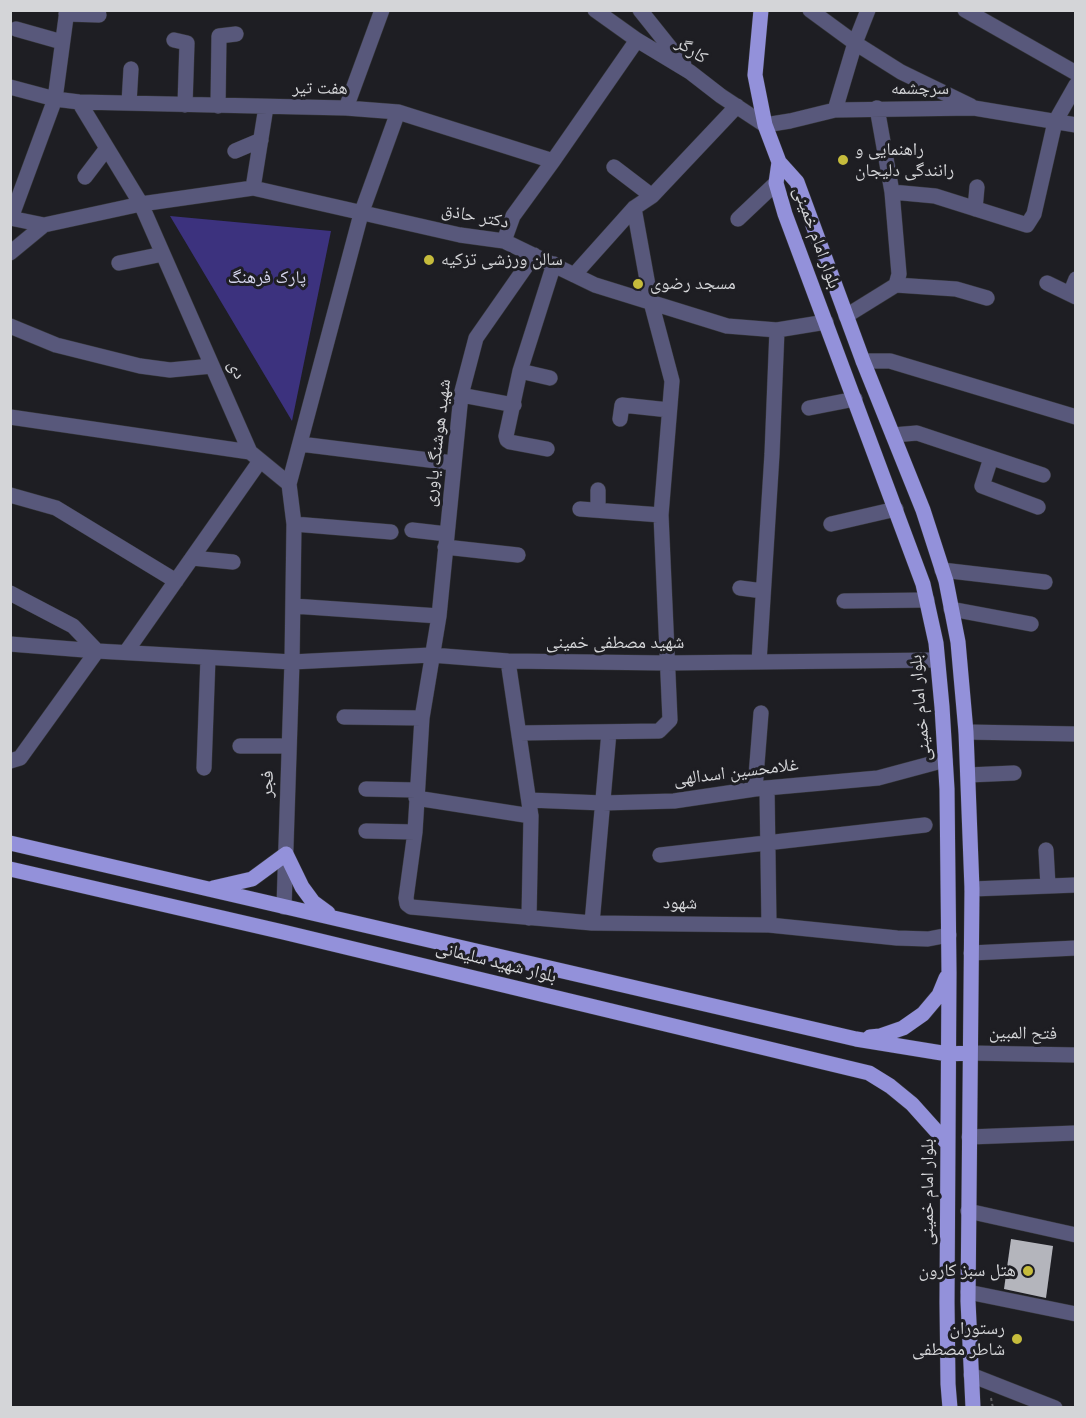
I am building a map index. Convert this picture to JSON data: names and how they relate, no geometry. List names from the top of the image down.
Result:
{
  "streets": {
    "main road": ["بلوار امام خمینی", "بلوار شهید سلیمانی"],
    "street": [
      "کارگر",
      "هفت تیر",
      "سرچشمه",
      "دکتر حاذق",
      "دی",
      "شهید هوشنگ یاوری",
      "شهید مصطفی خمینی",
      "غلامحسین اسدالهی",
      "فجر",
      "شهود",
      "فتح المبین"
    ]
  },
  "crossings": [
    ["کارگر", "سرچشمه"],
    ["هفت تیر", "دی"],
    ["دکتر حاذق", "بلوار امام خمینی"],
    ["دکتر حاذق", "دی"],
    ["دکتر حاذق", "شهید هوشنگ یاوری"],
    ["بلوار امام خمینی", "شهید مصطفی خمینی"],
    ["بلوار امام خمینی", "غلامحسین اسدالهی"],
    ["بلوار امام خمینی", "شهود"],
    ["بلوار امام خمینی", "بلوار شهید سلیمانی"],
    ["بلوار امام خمینی", "فتح المبین"],
    ["شهید هوشنگ یاوری", "شهید مصطفی خمینی"],
    ["شهید هوشنگ یاوری", "شهود"],
    ["شهید مصطفی خمینی", "فجر"],
    ["فجر", "بلوار شهید سلیمانی"],
    ["بلوار شهید سلیمانی", "فتح المبین"]
  ],
  "parks": ["پارک فرهنگ"],
  "places": [
    "راهنمایی و رانندگی دلیجان",
    "سالن ورزشی تزکیه",
    "مسجد رضوی",
    "هتل سبز کارون",
    "رستوران شاطر مصطفی"
  ]
}
